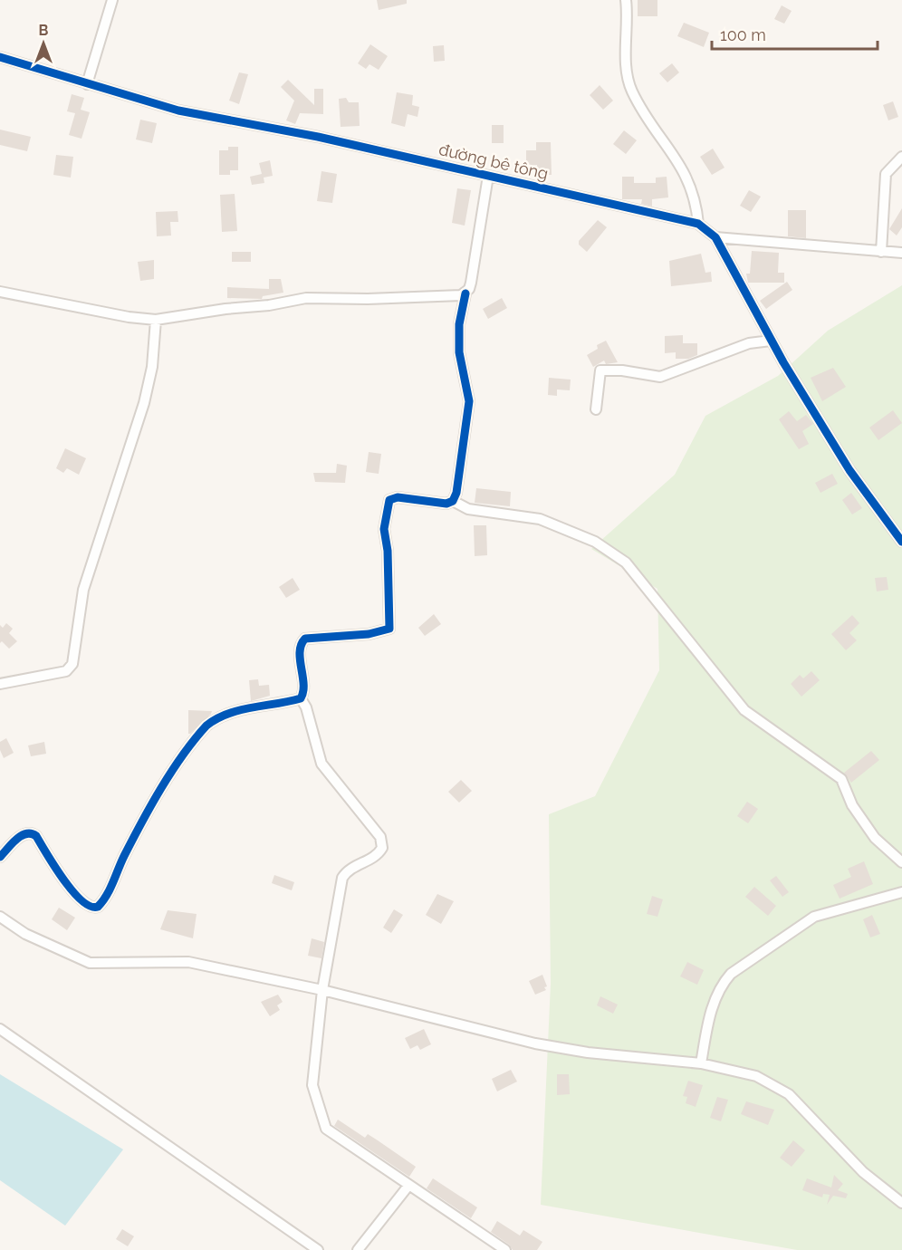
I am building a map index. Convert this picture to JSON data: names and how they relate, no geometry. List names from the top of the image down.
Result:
{
  "streets": {
    "street": ["đường bê tông"]
  },
  "scale_bar": "100 m",
  "north": "top"
}
